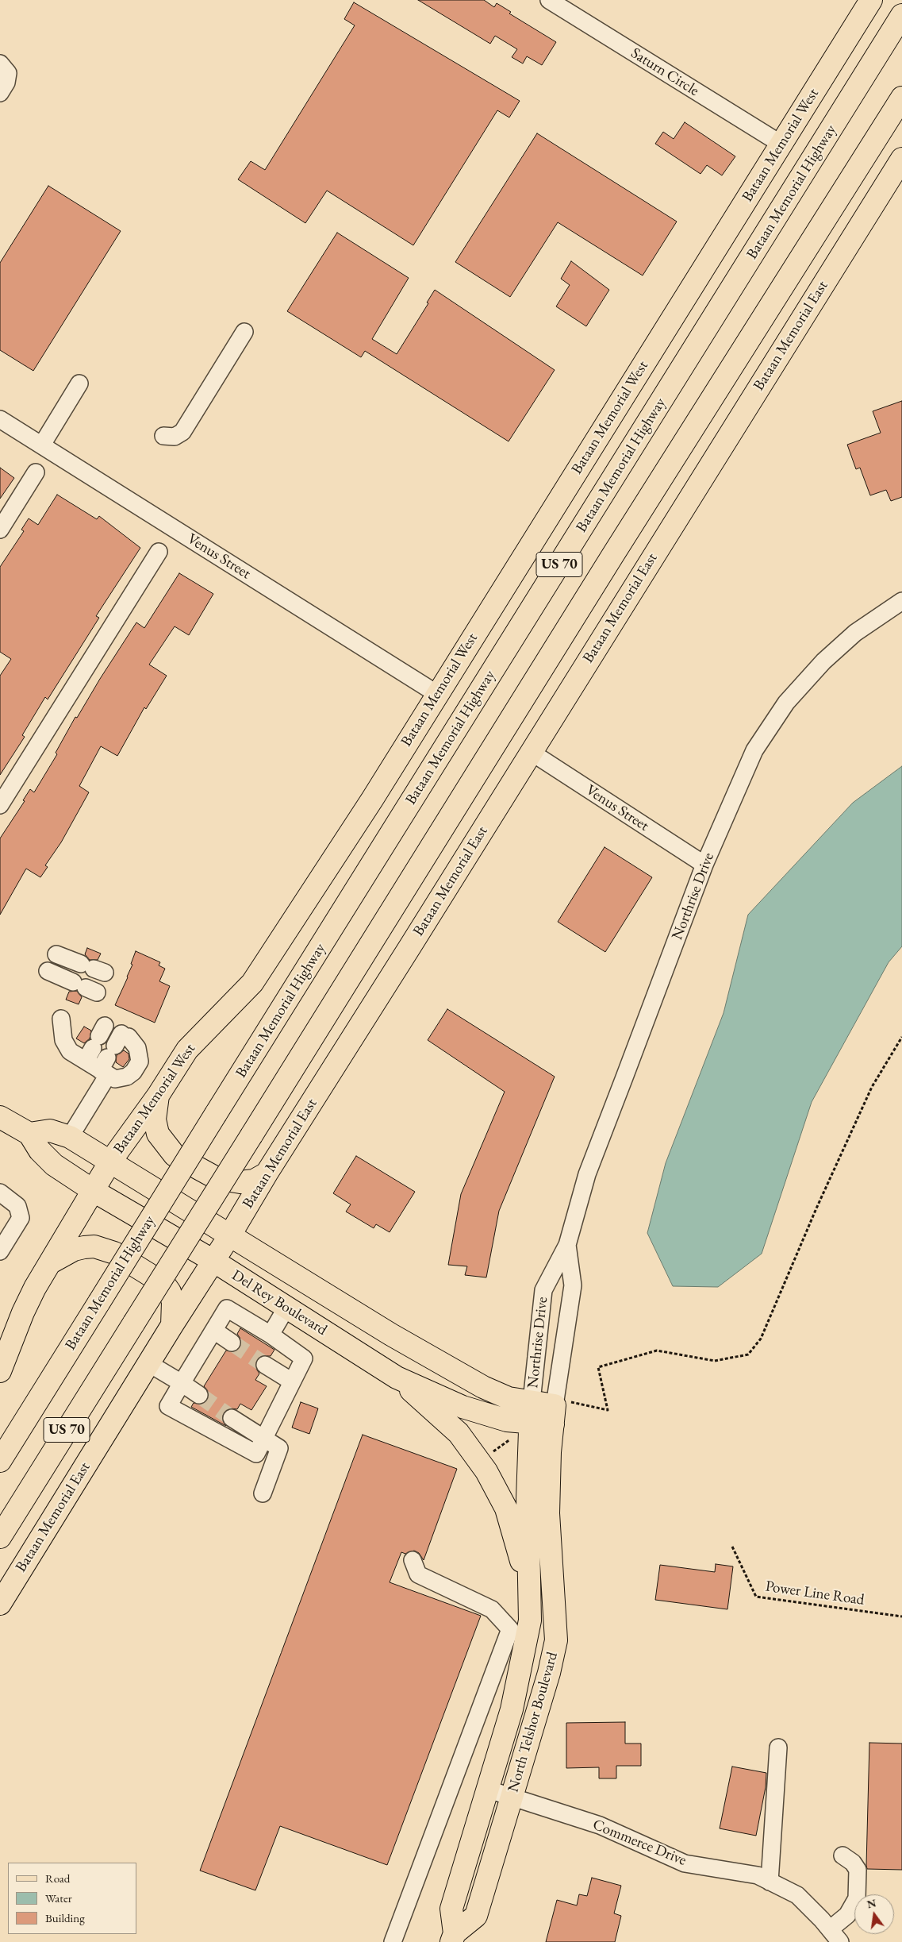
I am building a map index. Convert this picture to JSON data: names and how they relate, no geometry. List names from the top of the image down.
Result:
{
  "streets": {
    "main road": [
      "Bataan Memorial West",
      "Bataan Memorial Highway",
      "Bataan Memorial East",
      "US 70",
      "Northrise Drive",
      "Del Rey Boulevard",
      "North Telshor Boulevard"
    ],
    "street": ["Saturn Circle", "Venus Street", "Commerce Drive"],
    "path": ["Power Line Road"]
  },
  "crossings": [
    ["Saturn Circle", "Bataan Memorial West"],
    ["Bataan Memorial West", "Venus Street"],
    ["Bataan Memorial West", "Del Rey Boulevard"],
    ["Bataan Memorial East", "Venus Street"],
    ["Bataan Memorial East", "Del Rey Boulevard"],
    ["Venus Street", "Northrise Drive"],
    ["Northrise Drive", "Del Rey Boulevard"],
    ["Northrise Drive", "North Telshor Boulevard"],
    ["Del Rey Boulevard", "North Telshor Boulevard"],
    ["North Telshor Boulevard", "Commerce Drive"]
  ],
  "legend": ["Road", "Water", "Building"],
  "north": "top"
}
